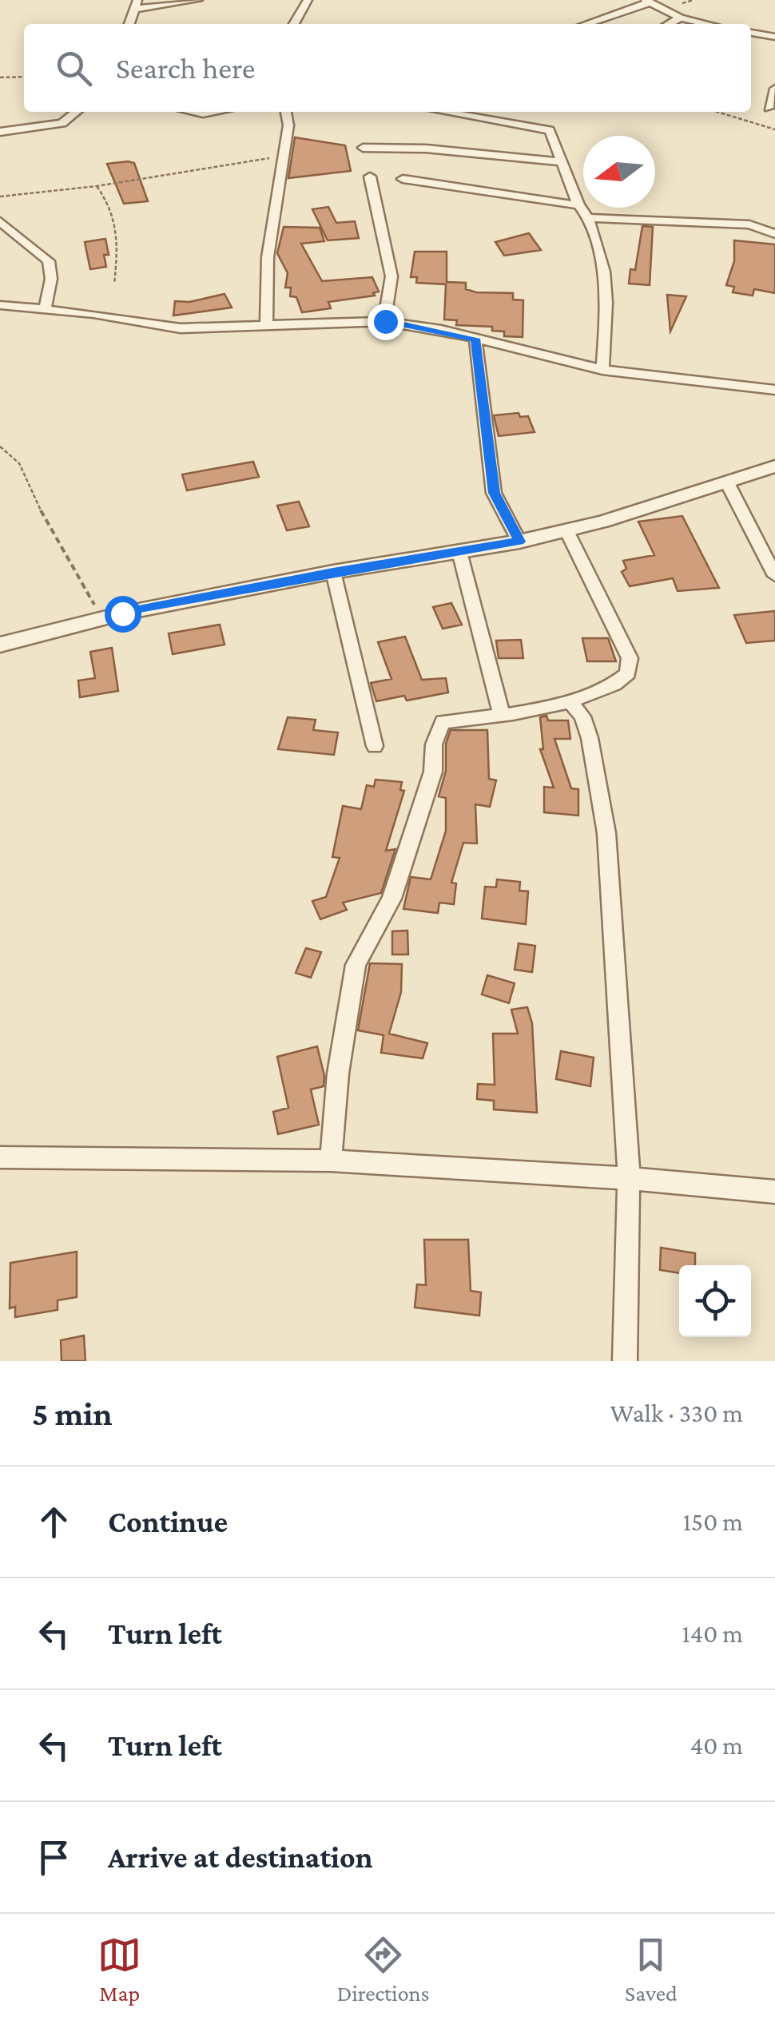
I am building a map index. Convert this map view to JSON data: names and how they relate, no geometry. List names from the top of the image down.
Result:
{
  "north": "left",
  "page": {
    "search": "Search here",
    "heading": ["5 min", "Walk · 330 m"],
    "list": [
      ["Continue", "150 m"],
      ["Turn left", "140 m"],
      ["Turn left", "40 m"],
      "Arrive at destination"
    ],
    "nav": ["Map", "Directions", "Saved"]
  }
}
